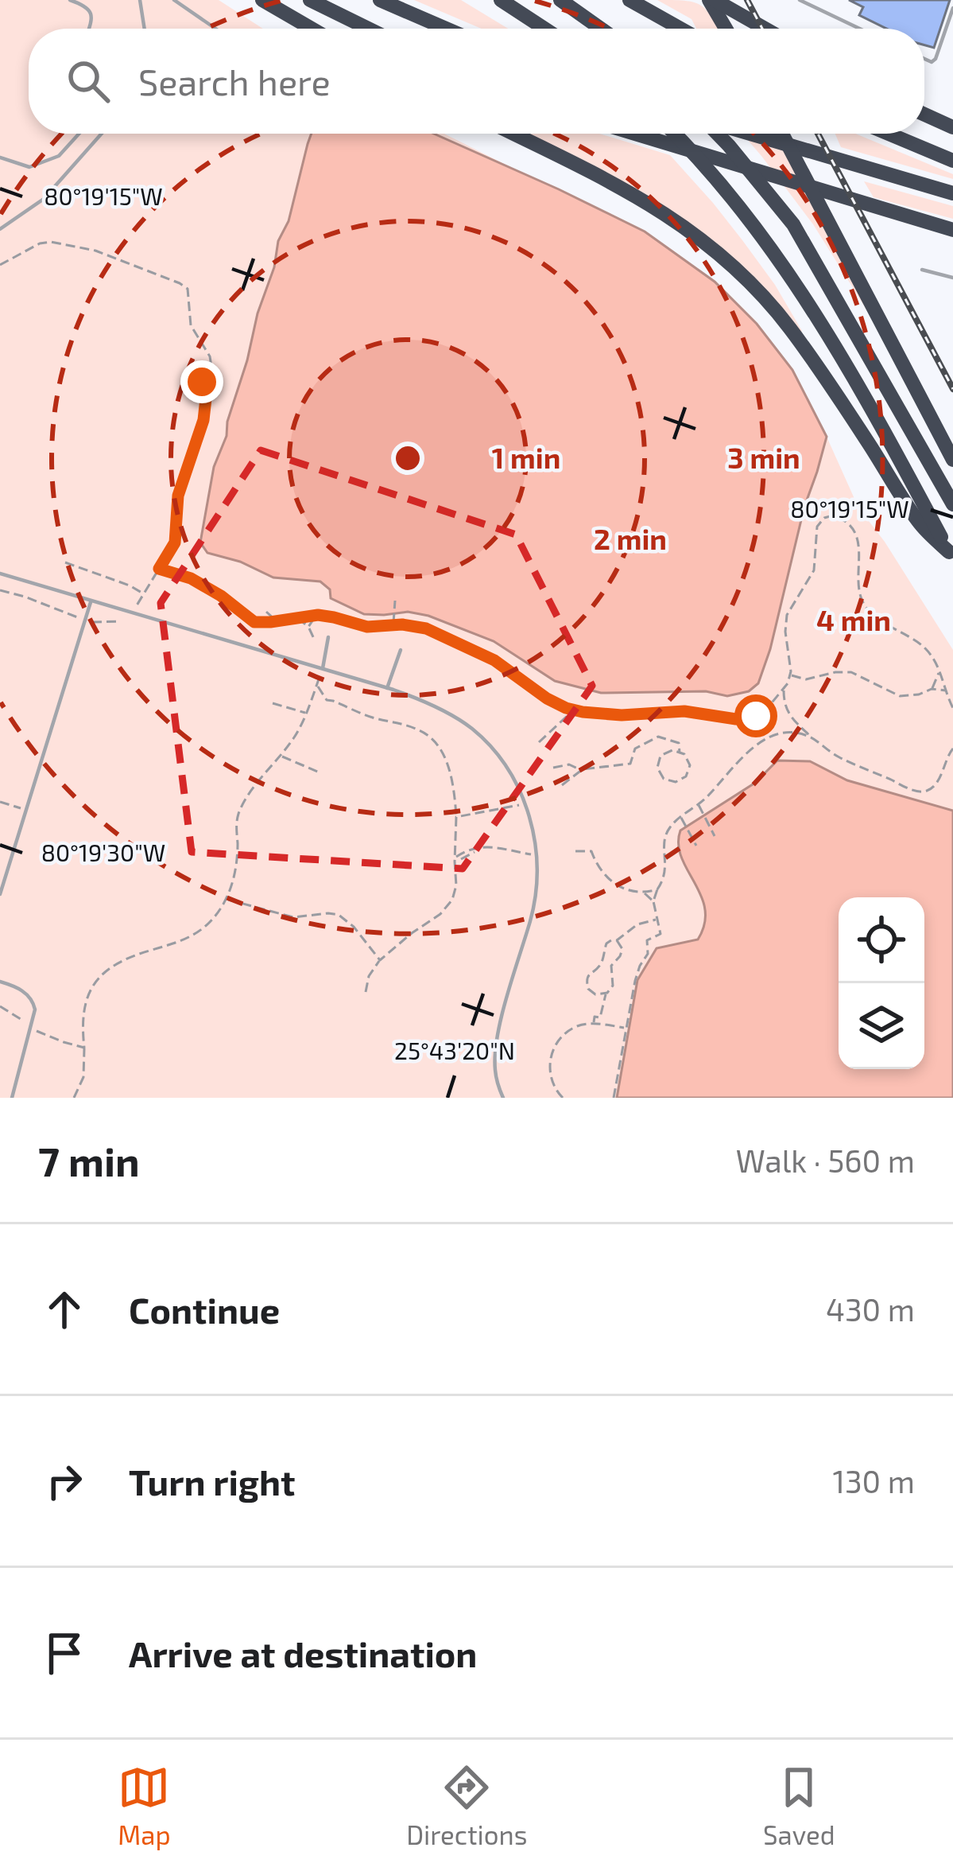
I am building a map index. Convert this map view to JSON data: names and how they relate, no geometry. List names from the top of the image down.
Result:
{
  "page": {
    "search": "Search here",
    "heading": ["7 min", "Walk · 560 m"],
    "list": [
      ["Continue", "430 m"],
      ["Turn right", "130 m"],
      "Arrive at destination"
    ],
    "nav": ["Map", "Directions", "Saved"]
  },
  "coordinates": ["80°19'15\"W", "80°19'30\"W", "25°43'20\"N"],
  "rings": [
    "1 min",
    "3 min",
    "2 min",
    "4 min"
  ]
}
